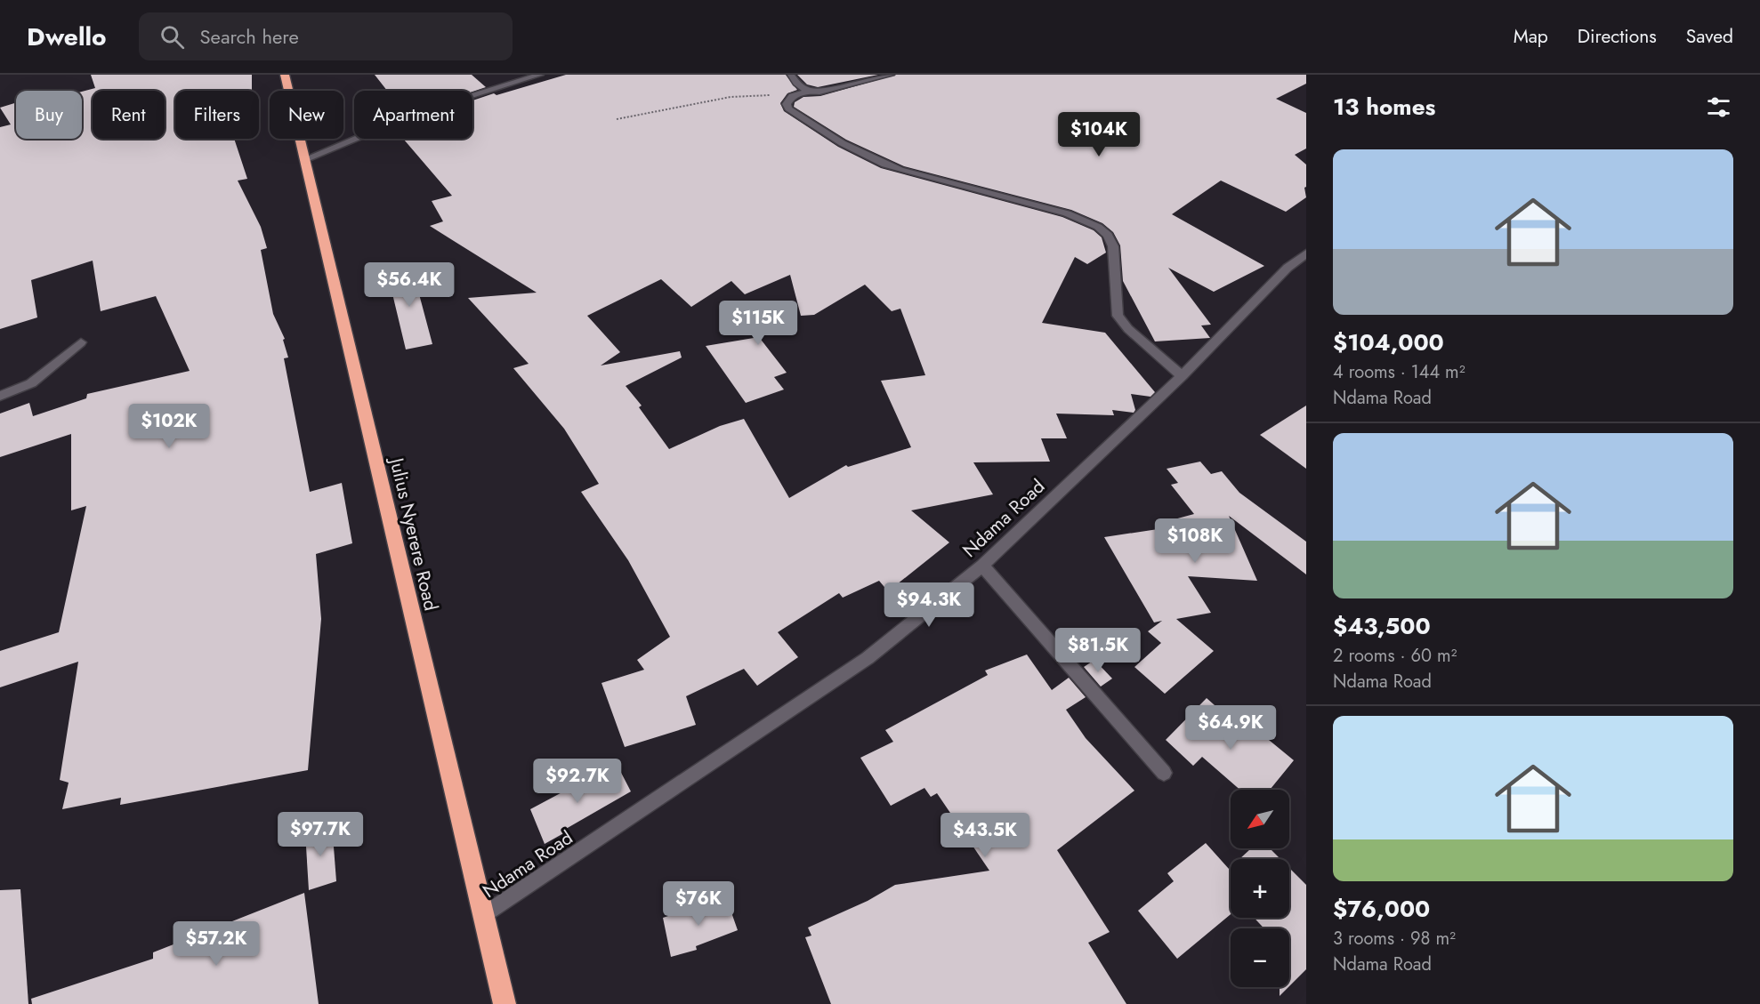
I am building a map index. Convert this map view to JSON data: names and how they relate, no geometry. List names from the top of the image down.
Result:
{
  "streets": {
    "highway": ["Julius Nyerere Road"],
    "street": ["Ndama Road"]
  },
  "crossings": [
    ["Ndama Road", "Julius Nyerere Road"]
  ],
  "north": "bottom left",
  "page": {
    "header": "Dwello",
    "search": "Search here",
    "nav": ["Map", "Directions", "Saved"],
    "heading": "13 homes",
    "chip": [
      "Buy",
      "Rent",
      "Filters",
      "New",
      "Apartment"
    ],
    "price": [
      "$104K",
      "$56.4K",
      "$115K",
      "$102K",
      "$108K",
      "$94.3K",
      "$81.5K",
      "$64.9K",
      "$92.7K",
      "$97.7K",
      "$43.5K",
      "$76K",
      "$57.2K"
    ],
    "list": [
      {
        "name": "$104,000",
        "note": "4 rooms · 144 m² · Ndama Road"
      },
      {
        "name": "$43,500",
        "note": "2 rooms · 60 m² · Ndama Road"
      },
      {
        "name": "$76,000",
        "note": "3 rooms · 98 m² · Ndama Road"
      }
    ],
    "map_buttons": ["+", "−"]
  }
}
